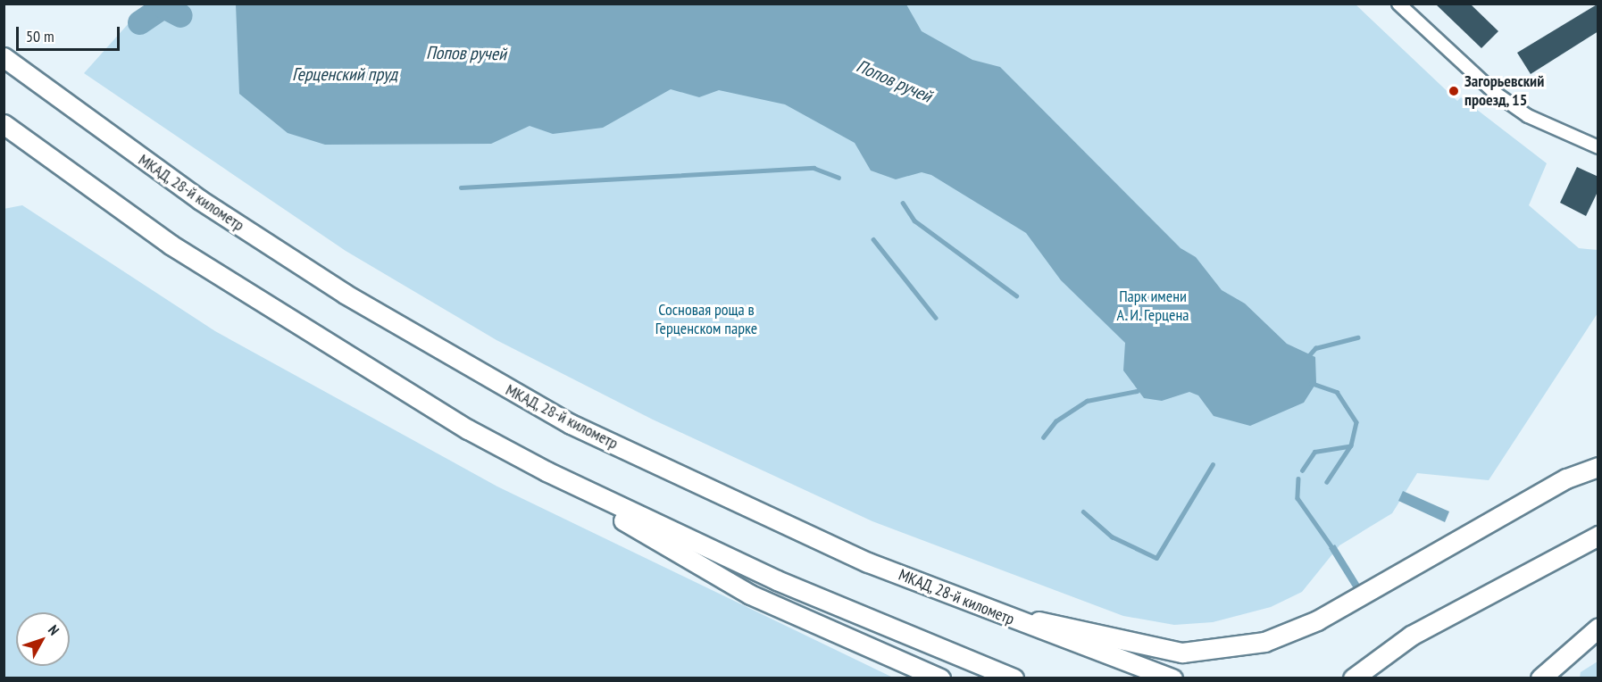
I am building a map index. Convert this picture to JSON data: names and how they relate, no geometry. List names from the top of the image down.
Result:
{
  "streets": {
    "main road": ["МКАД, 28-й километр"]
  },
  "water": ["Попов ручей", "Герценский пруд"],
  "parks": ["Парк имени А. И. Герцена", "Сосновая роща в Герценском парке"],
  "places": ["Загорьевский проезд, 15"],
  "scale_bar": "50 m",
  "north": "top right"
}
